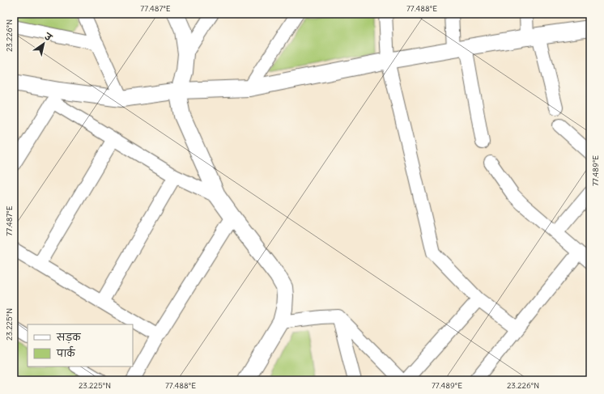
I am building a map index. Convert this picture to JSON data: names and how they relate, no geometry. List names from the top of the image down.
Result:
{
  "legend": ["सड़क", "पार्क"],
  "north": "top right",
  "coordinates": [
    "77.487°E",
    "77.488°E",
    "23.226°N",
    "77.489°E",
    "23.225°N"
  ]
}
